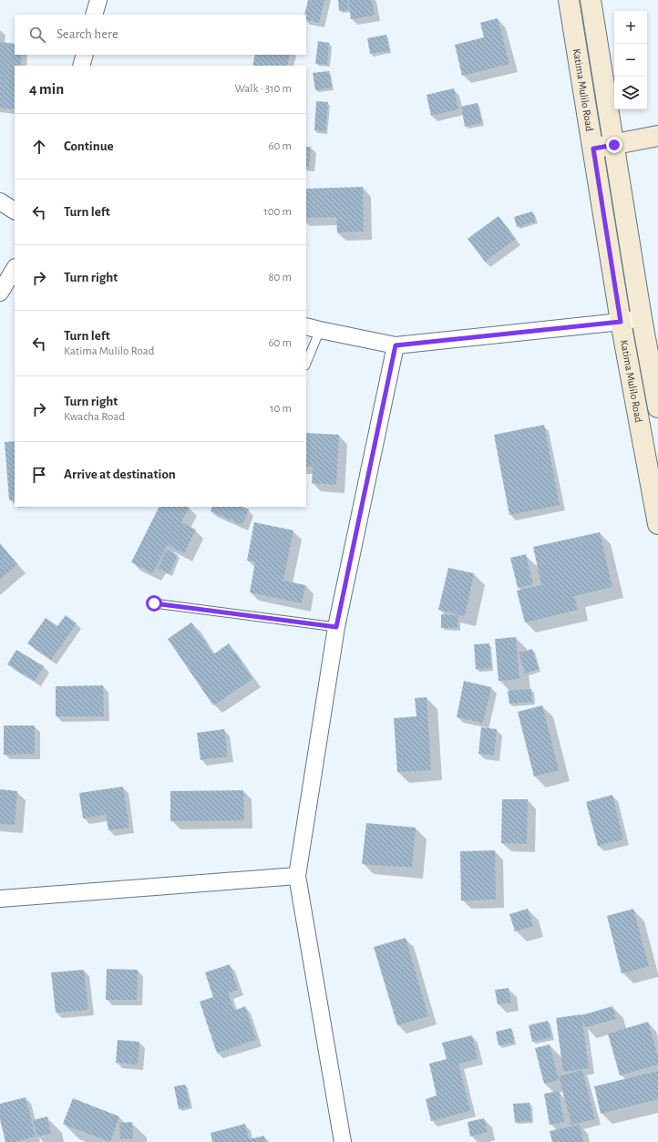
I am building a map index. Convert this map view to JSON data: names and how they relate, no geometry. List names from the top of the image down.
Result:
{
  "streets": {
    "main road": ["Katima Mulilo Road"]
  },
  "page": {
    "map_buttons": ["+", "−"],
    "search": "Search here",
    "heading": ["4 min", "Walk · 310 m"],
    "list": [
      ["Continue", "60 m"],
      ["Turn left", "100 m"],
      ["Turn right", "80 m"],
      ["Turn left", "Katima Mulilo Road", "60 m"],
      ["Turn right", "Kwacha Road", "10 m"],
      "Arrive at destination"
    ]
  }
}
